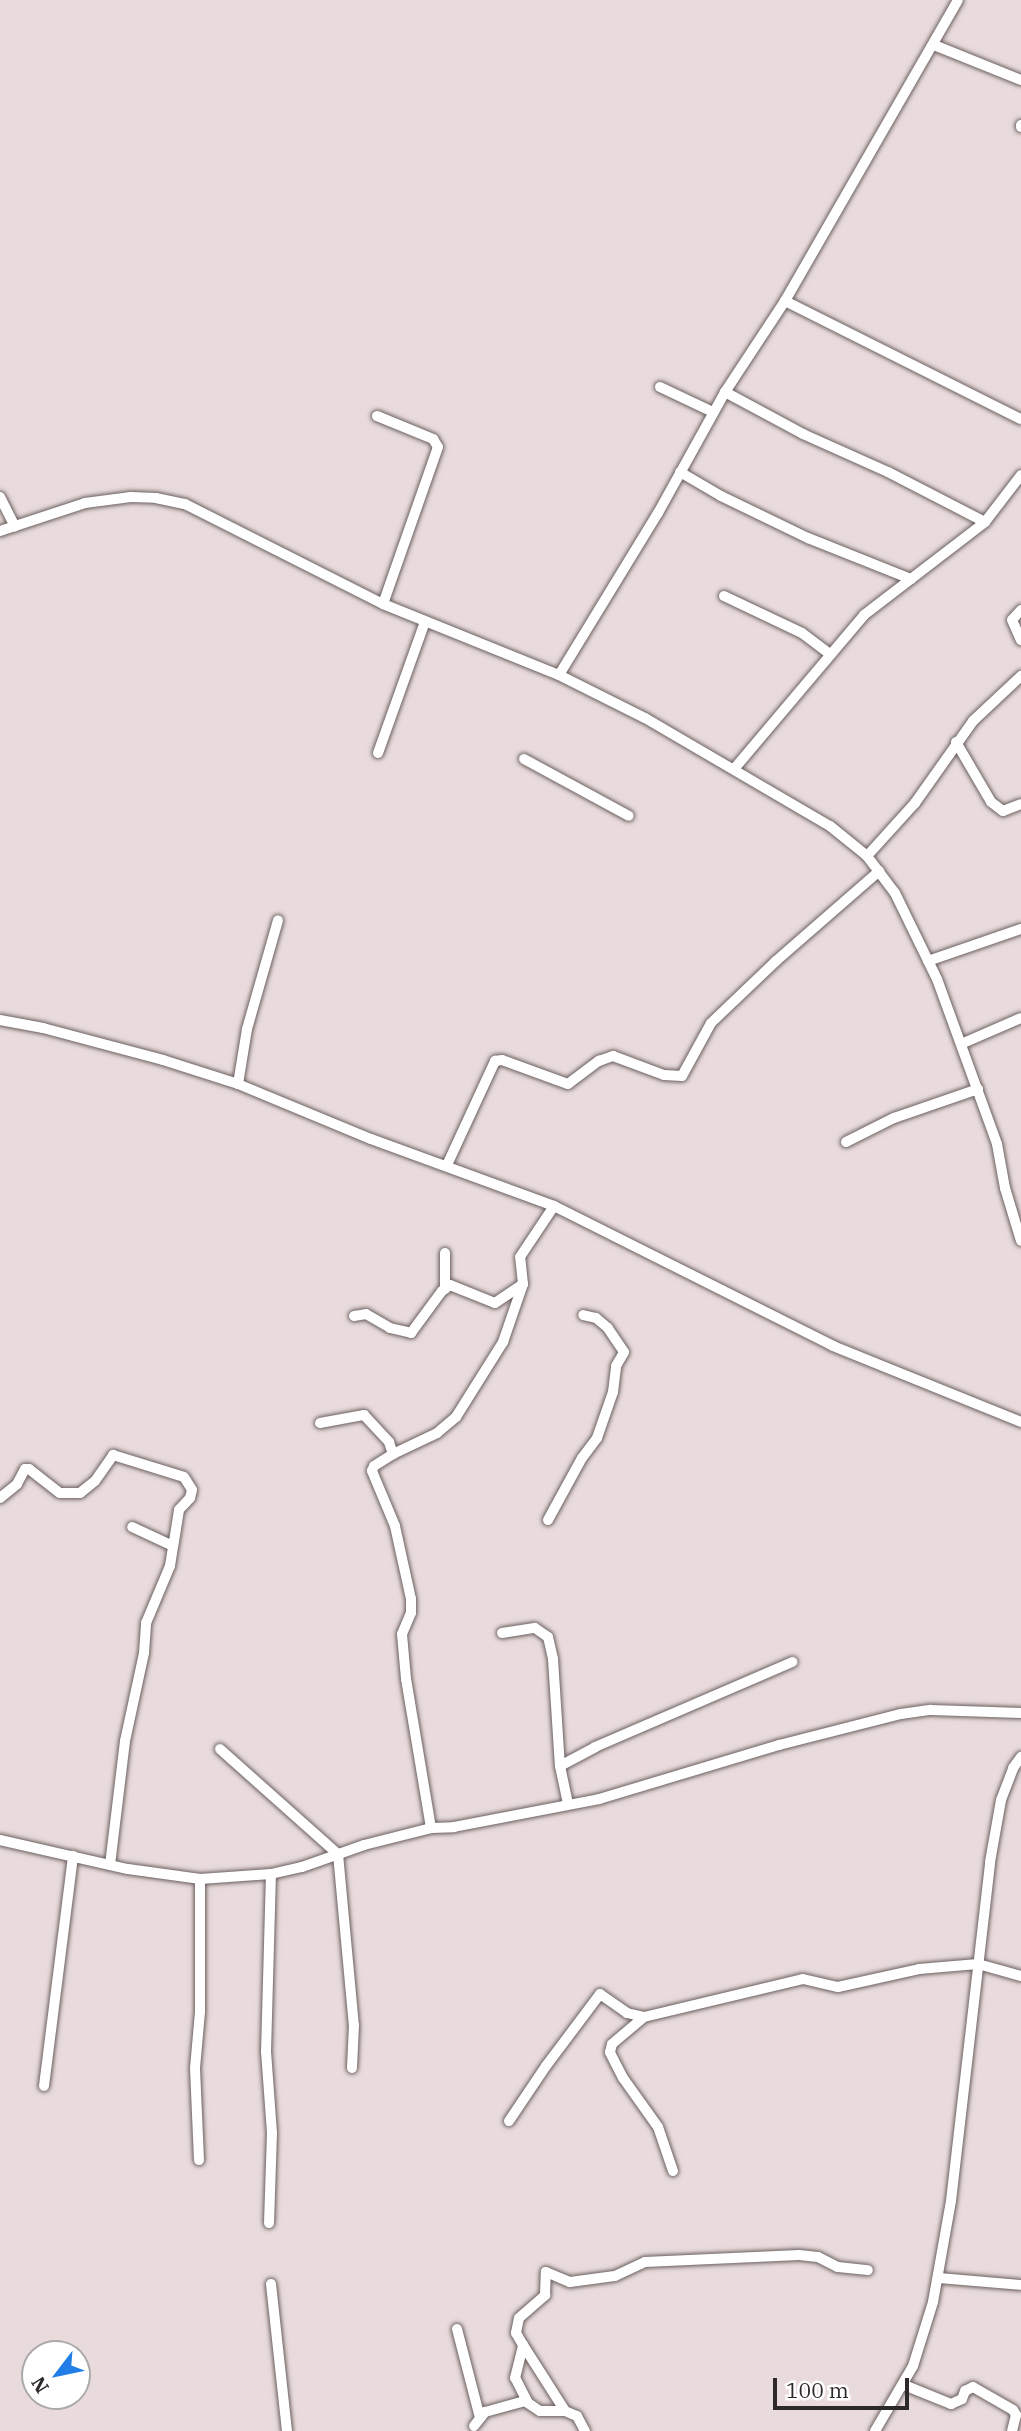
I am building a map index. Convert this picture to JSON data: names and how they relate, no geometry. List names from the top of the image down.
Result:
{
  "scale_bar": "100 m",
  "north": "bottom left"
}
